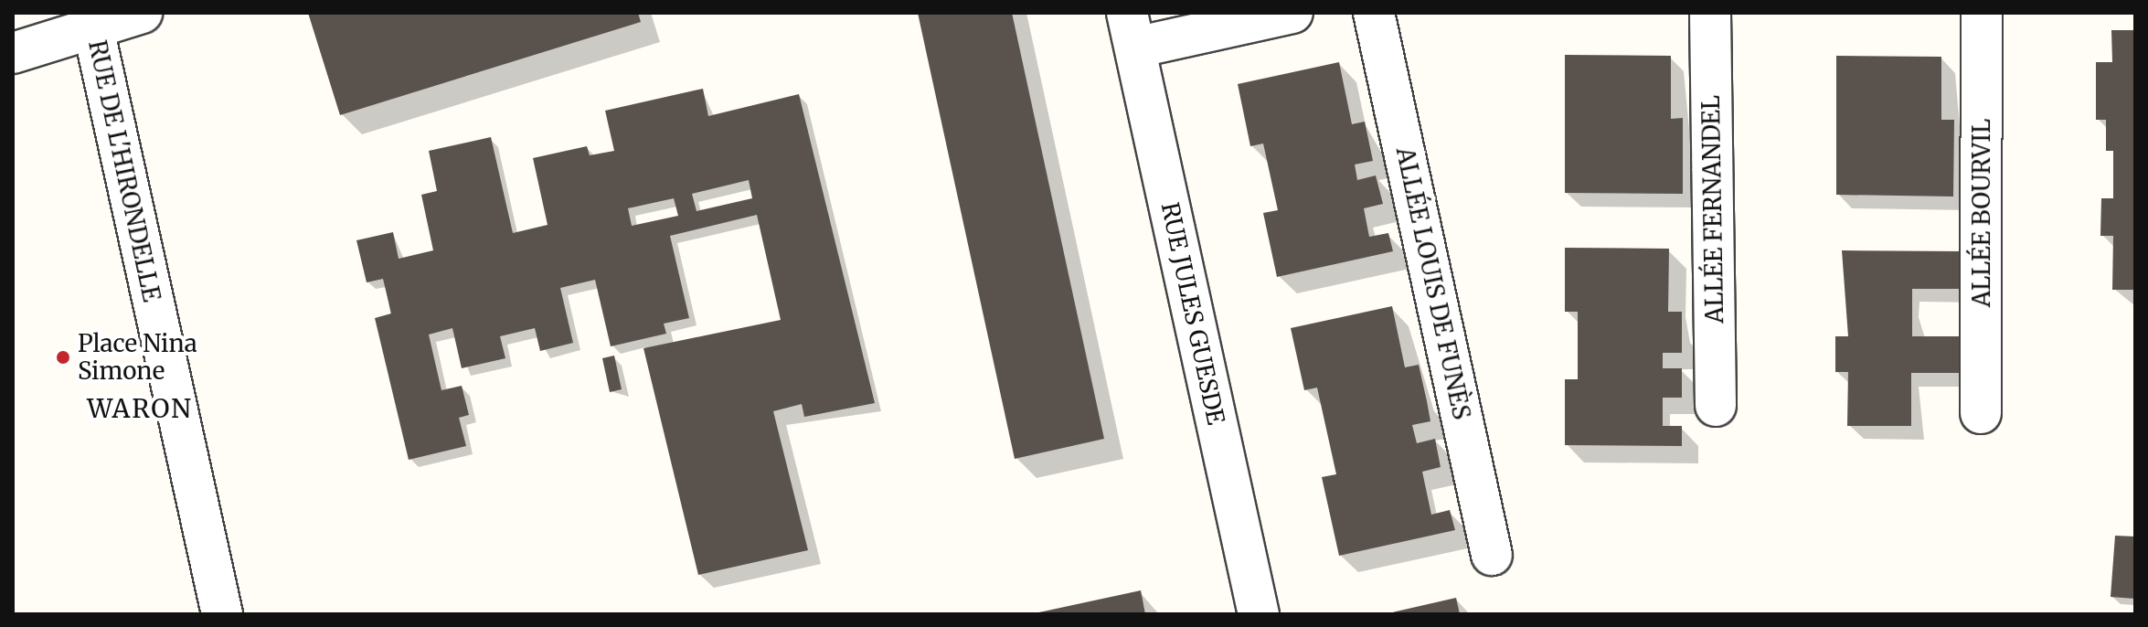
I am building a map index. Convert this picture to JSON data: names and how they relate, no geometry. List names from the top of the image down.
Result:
{
  "streets": {
    "street": [
      "RUE DE L'HIRONDELLE",
      "ALLÉE FERNANDEL",
      "ALLÉE BOURVIL",
      "ALLÉE LOUIS DE FUNÈS",
      "RUE JULES GUESDE"
    ]
  },
  "districts": ["WARON"],
  "places": ["Place Nina Simone"]
}
